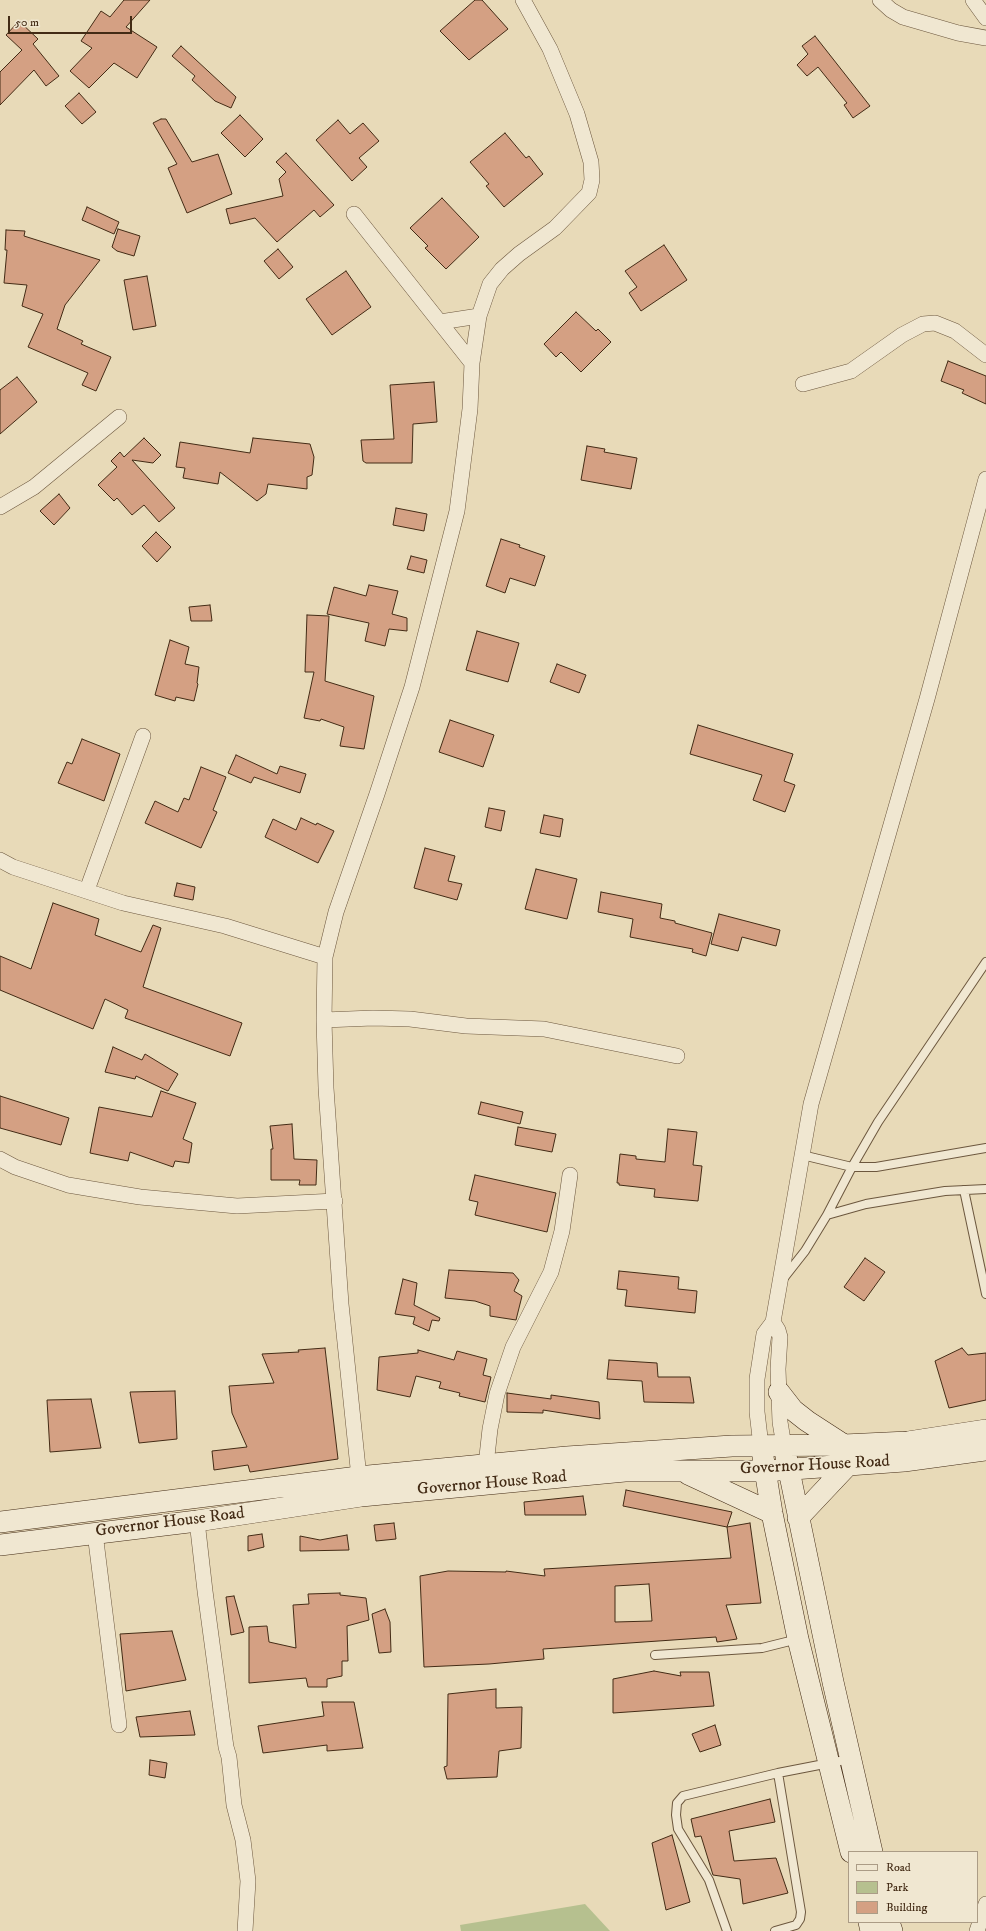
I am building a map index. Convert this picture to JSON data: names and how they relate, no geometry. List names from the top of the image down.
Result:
{
  "streets": {
    "main road": ["Governor House Road"]
  },
  "legend": ["Road", "Park", "Building"],
  "scale_bar": "50 m"
}
